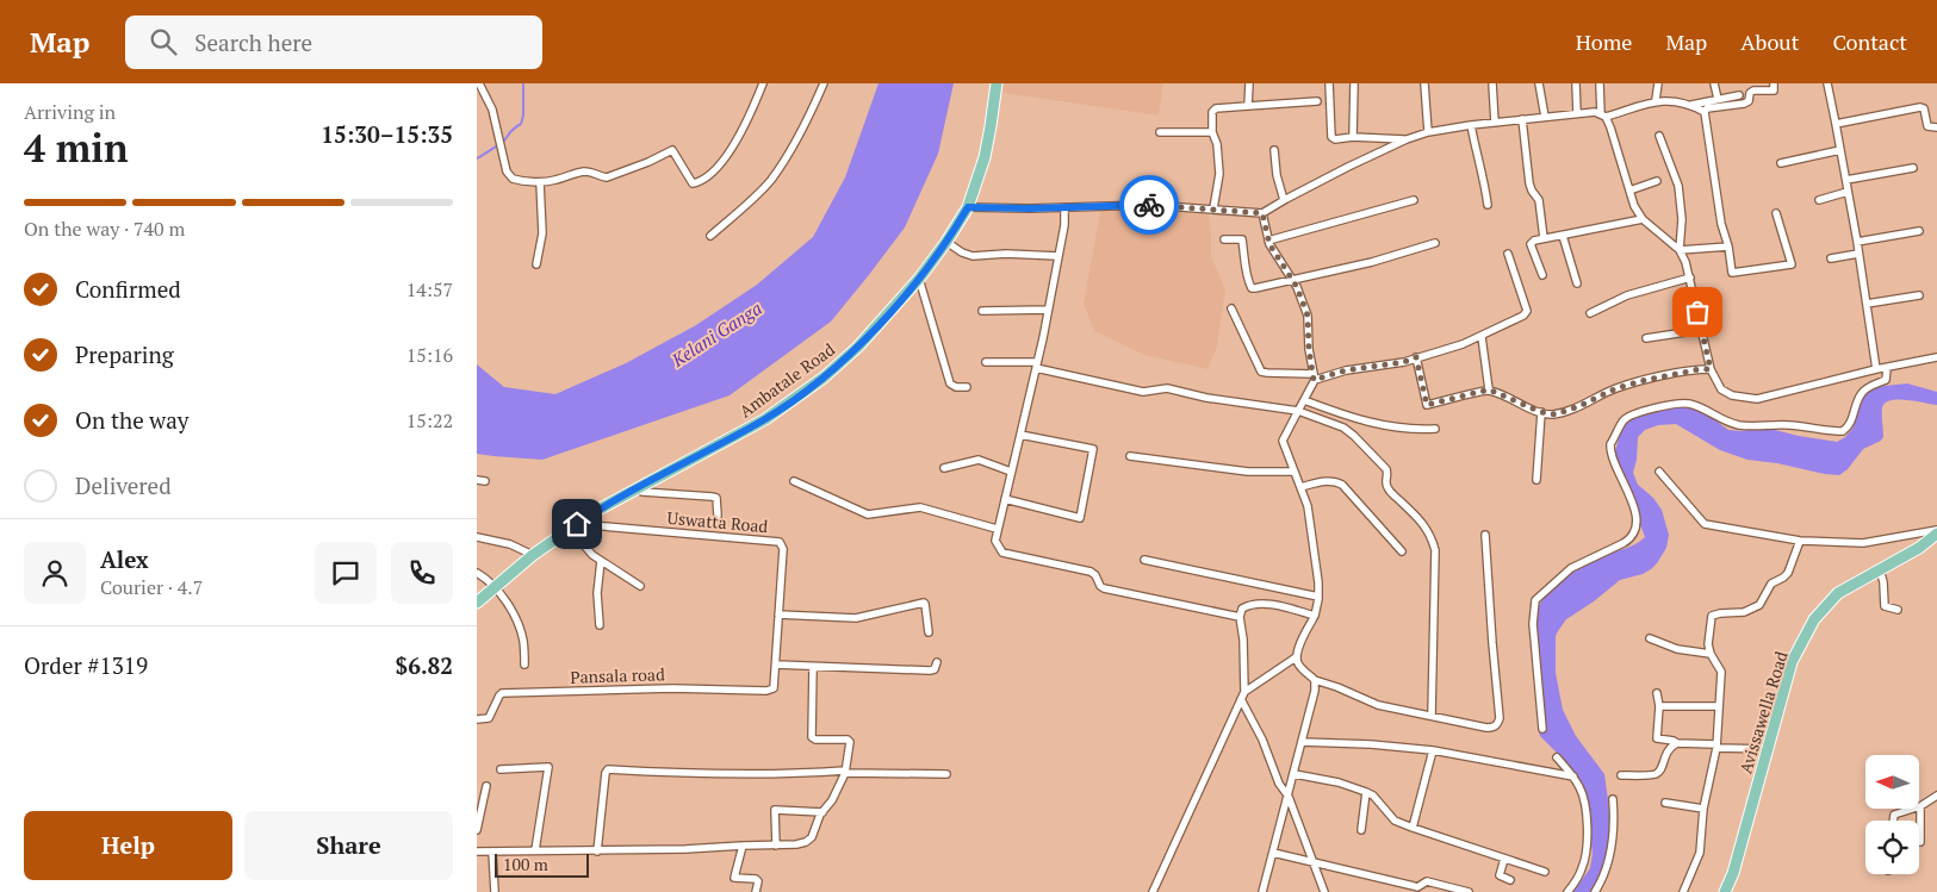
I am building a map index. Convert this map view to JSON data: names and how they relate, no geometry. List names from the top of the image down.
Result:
{
  "streets": {
    "main road": ["Ambatale Road", "Avissawella Road"],
    "street": ["Uswatta Road", "Pansala road"]
  },
  "crossings": [
    ["Ambatale Road", "Uswatta Road"],
    ["Uswatta Road", "Pansala road"]
  ],
  "water": ["Kelani Ganga"],
  "scale_bar": "100 m",
  "north": "left",
  "page": {
    "header": "Map",
    "search": "Search here",
    "nav": [
      "Home",
      "Map",
      "About",
      "Contact"
    ],
    "heading": ["4 min", "Arriving in", "15:30–15:35"],
    "panel": [
      "Alex",
      "Courier · 4.7",
      "Order #1319",
      "$6.82"
    ],
    "bar": "On the way · 740 m",
    "list": [
      ["Confirmed", "14:57"],
      ["Preparing", "15:16"],
      ["On the way", "15:22"],
      "Delivered"
    ],
    "buttons": ["Help", "Share"],
    "scale": "100 m"
  }
}
